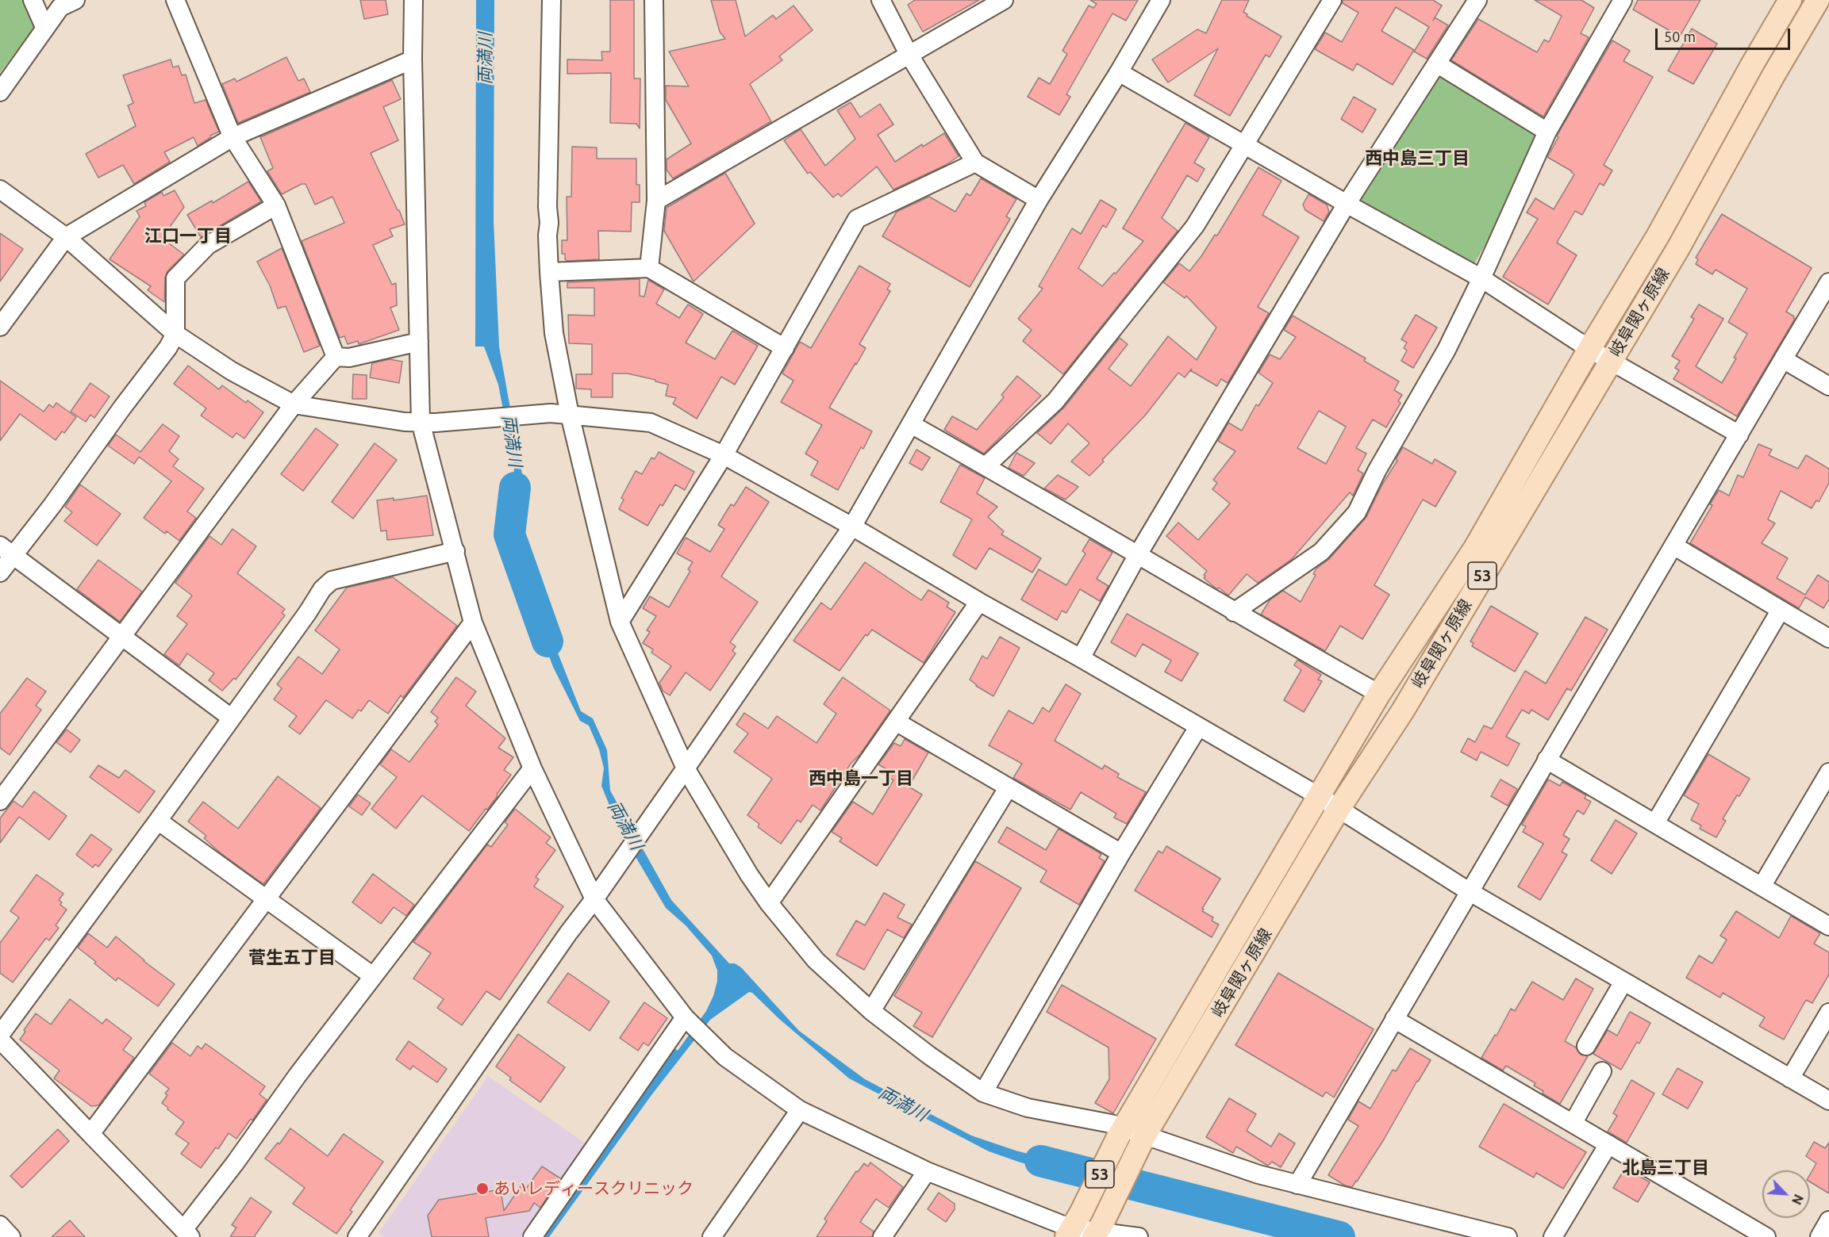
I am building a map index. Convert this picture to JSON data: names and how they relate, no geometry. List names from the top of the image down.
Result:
{
  "streets": {
    "main road": ["岐阜関ヶ原線", "53"]
  },
  "districts": [
    "西中島三丁目",
    "江口一丁目",
    "西中島一丁目",
    "菅生五丁目",
    "北島三丁目"
  ],
  "water": ["両満川"],
  "places": ["あいレディースクリニック"],
  "scale_bar": "50 m",
  "north": "bottom right"
}
